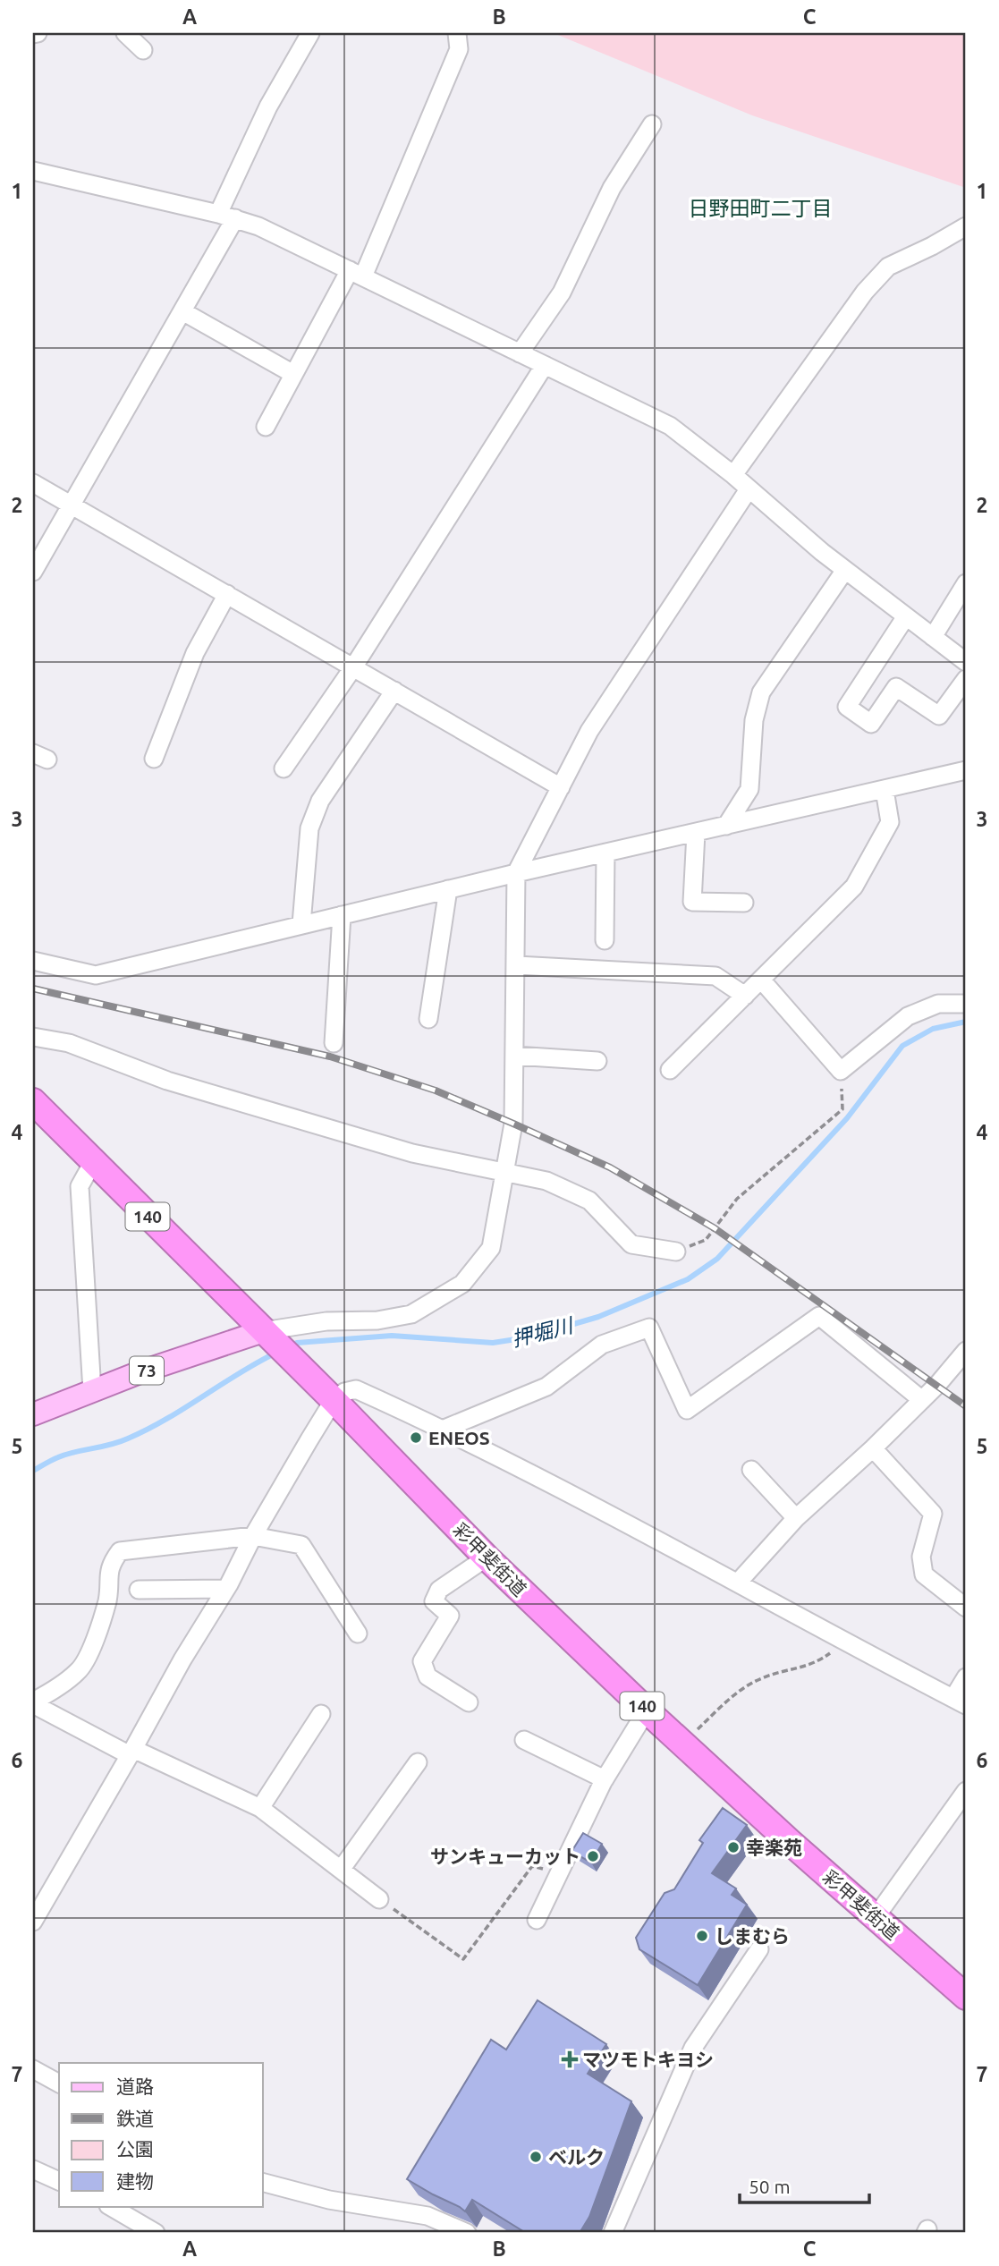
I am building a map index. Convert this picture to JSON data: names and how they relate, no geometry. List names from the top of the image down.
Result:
{
  "streets": {
    "highway": ["140", "彩甲斐街道"],
    "main road": ["73"]
  },
  "crossings": [
    ["73", "彩甲斐街道"]
  ],
  "districts": ["日野田町二丁目"],
  "water": ["押堀川"],
  "places": {
    "other": [
      "ENEOS",
      "幸楽苑",
      "サンキューカット",
      "しまむら",
      "ベルク"
    ],
    "health": ["マツモトキヨシ"]
  },
  "legend": [
    "道路",
    "鉄道",
    "公園",
    "建物"
  ],
  "scale_bar": "50 m",
  "grid": {
    "columns": ["A", "B", "C"],
    "rows": [
      "1",
      "2",
      "3",
      "4",
      "5",
      "6",
      "7"
    ]
  }
}
